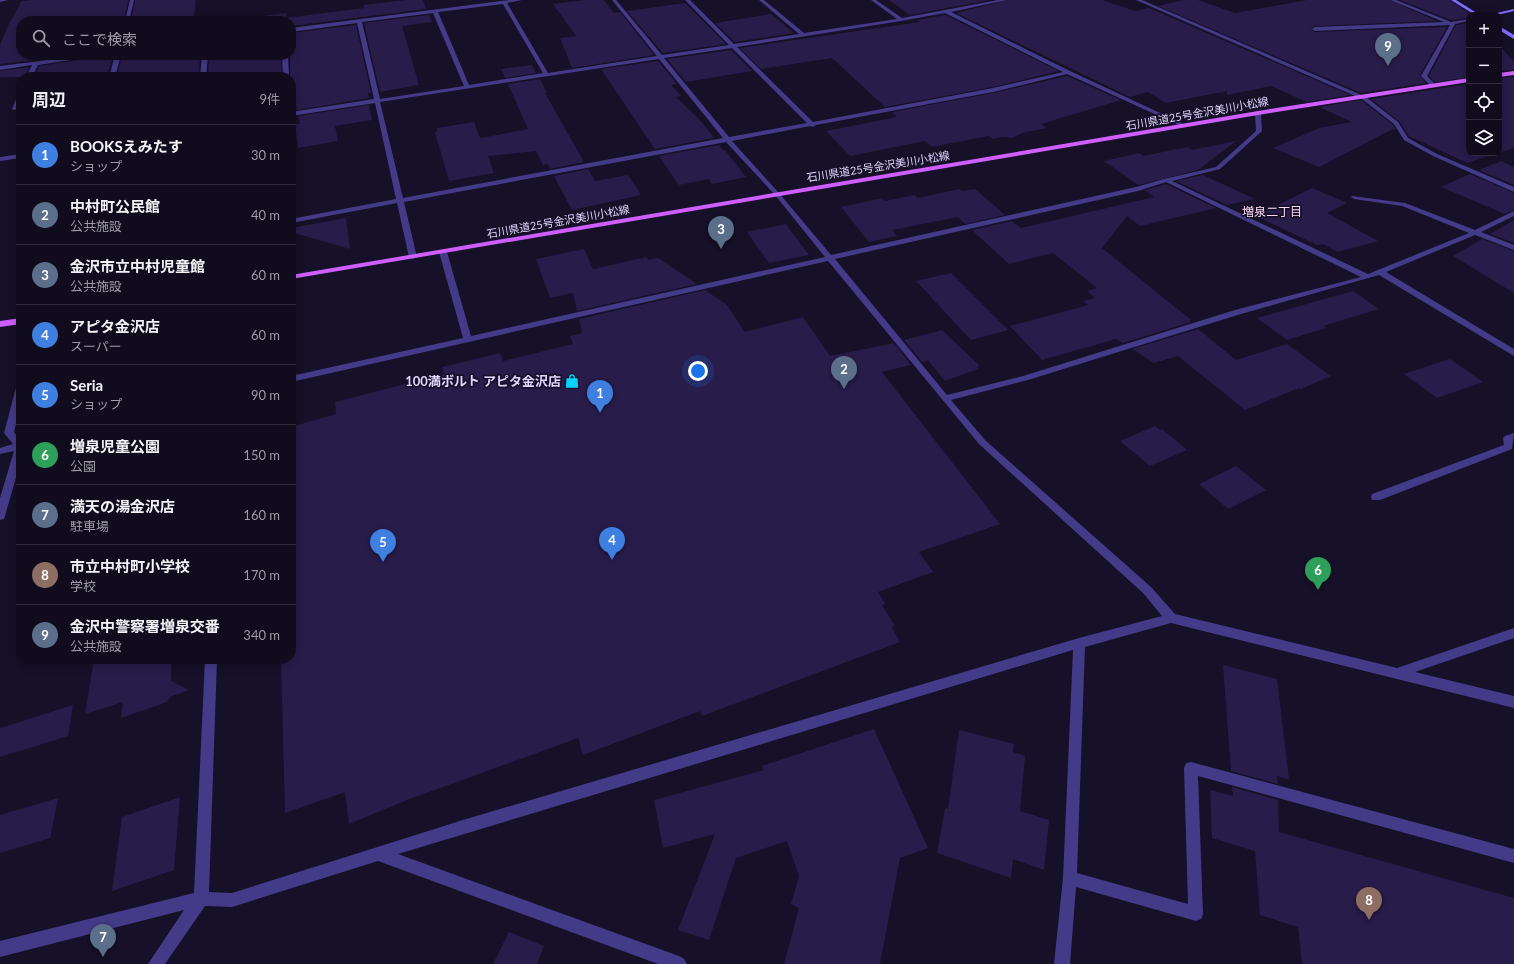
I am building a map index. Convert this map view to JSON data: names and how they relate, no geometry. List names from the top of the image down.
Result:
{
  "streets": {
    "main road": ["石川県道25号金沢美川小松線"]
  },
  "districts": ["増泉二丁目"],
  "places": {
    "shop": ["100満ボルト アピタ金沢店"]
  },
  "page": {
    "map_buttons": ["+", "−"],
    "search": "ここで検索",
    "pins": [
      "9",
      "3",
      "2",
      "1",
      "4",
      "5",
      "6",
      "8",
      "7"
    ],
    "heading": ["周辺", "9件"],
    "list": [
      {
        "mark": "1",
        "name": "BOOKSえみたす",
        "note": "ショップ",
        "value": "30 m"
      },
      {
        "mark": "2",
        "name": "中村町公民館",
        "note": "公共施設",
        "value": "40 m"
      },
      {
        "mark": "3",
        "name": "金沢市立中村児童館",
        "note": "公共施設",
        "value": "60 m"
      },
      {
        "mark": "4",
        "name": "アピタ金沢店",
        "note": "スーパー",
        "value": "60 m"
      },
      {
        "mark": "5",
        "name": "Seria",
        "note": "ショップ",
        "value": "90 m"
      },
      {
        "mark": "6",
        "name": "増泉児童公園",
        "note": "公園",
        "value": "150 m"
      },
      {
        "mark": "7",
        "name": "満天の湯金沢店",
        "note": "駐車場",
        "value": "160 m"
      },
      {
        "mark": "8",
        "name": "市立中村町小学校",
        "note": "学校",
        "value": "170 m"
      },
      {
        "mark": "9",
        "name": "金沢中警察署増泉交番",
        "note": "公共施設",
        "value": "340 m"
      }
    ]
  }
}
